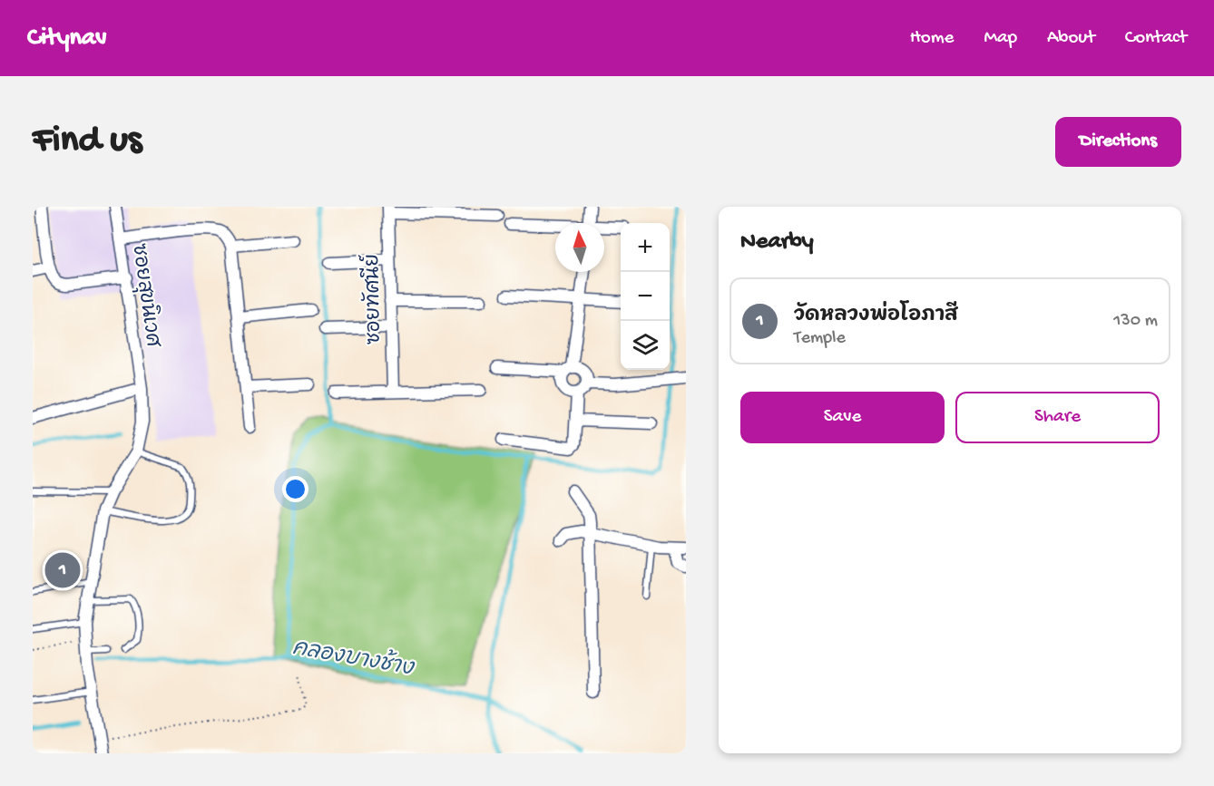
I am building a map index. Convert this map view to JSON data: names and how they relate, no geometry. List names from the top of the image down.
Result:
{
  "streets": {
    "street": ["ซอยสุขนิเวศ", "ซอยทัศนีย์"]
  },
  "water": ["คลองบางช้าง"],
  "north": "top",
  "page": {
    "header": "Citynav",
    "nav": [
      "Home",
      "Map",
      "About",
      "Contact"
    ],
    "buttons": [
      "Directions",
      ["Save", "Share"]
    ],
    "title": "Find us",
    "heading": "Nearby",
    "map_buttons": ["+", "−"],
    "list": [
      {
        "mark": "1",
        "name": "วัดหลวงพ่อโอภาสี",
        "note": "Temple",
        "value": "130 m"
      }
    ],
    "pins": "1"
  }
}
